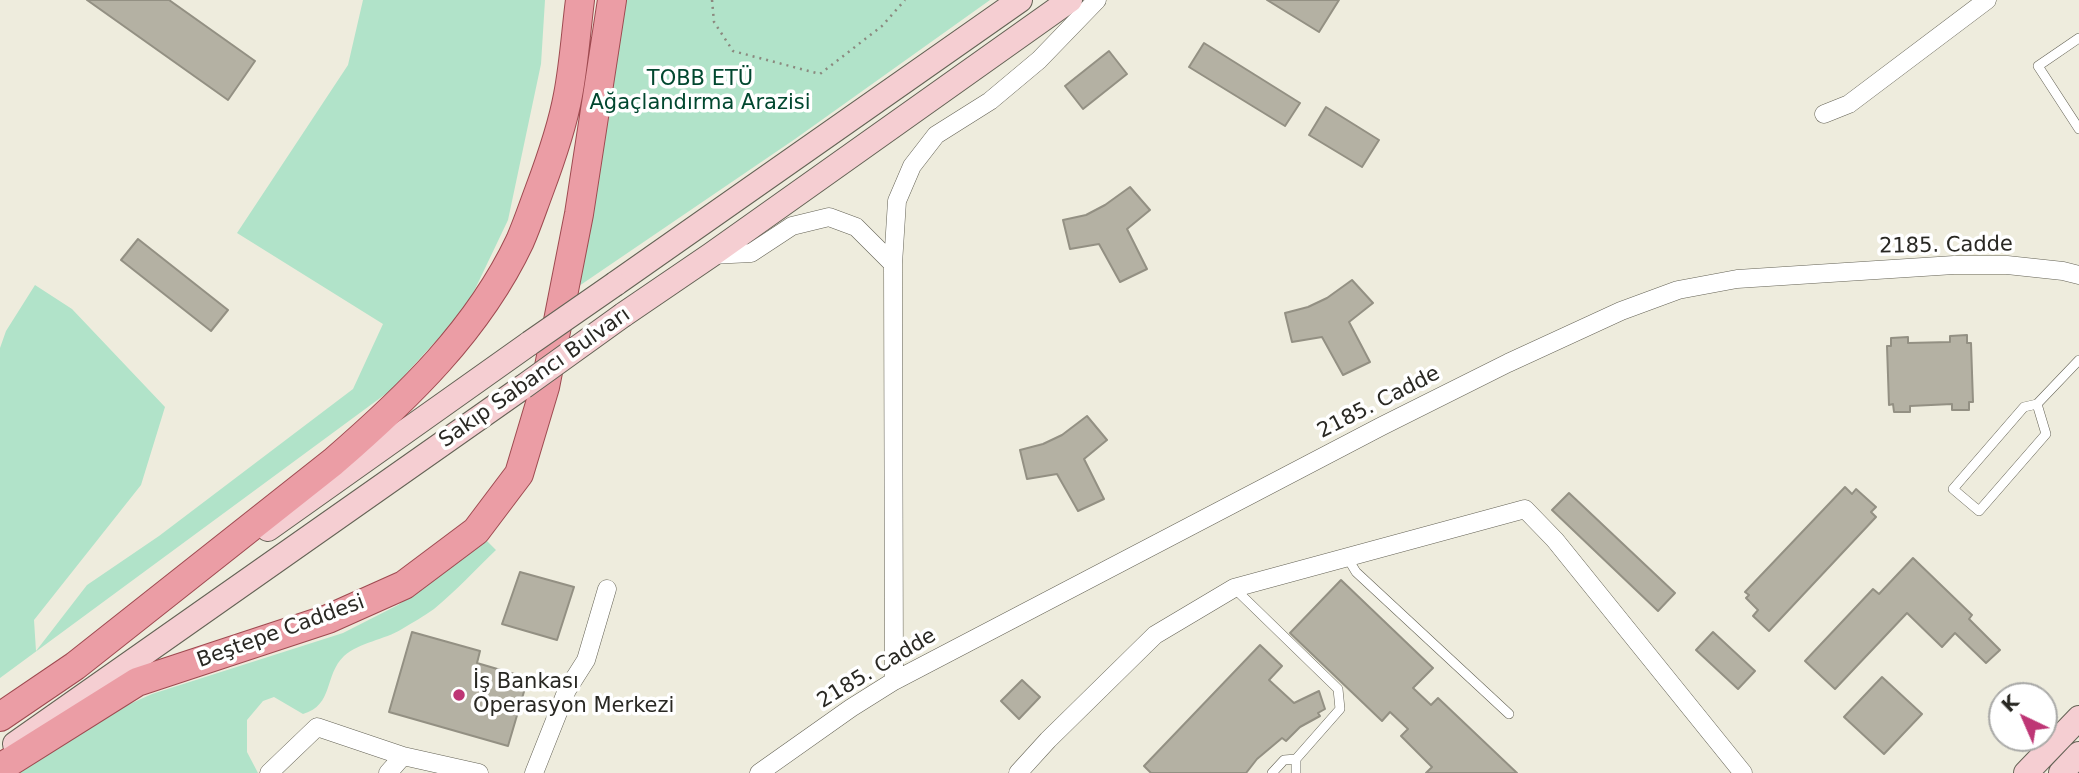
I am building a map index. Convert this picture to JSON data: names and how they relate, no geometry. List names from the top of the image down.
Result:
{
  "streets": {
    "main road": ["Sakıp Sabancı Bulvarı", "Beştepe Caddesi"],
    "street": ["2185. Cadde"]
  },
  "parks": ["TOBB ETÜ Ağaçlandırma Arazisi"],
  "places": ["İş Bankası Operasyon Merkezi"],
  "north": "top left"
}
